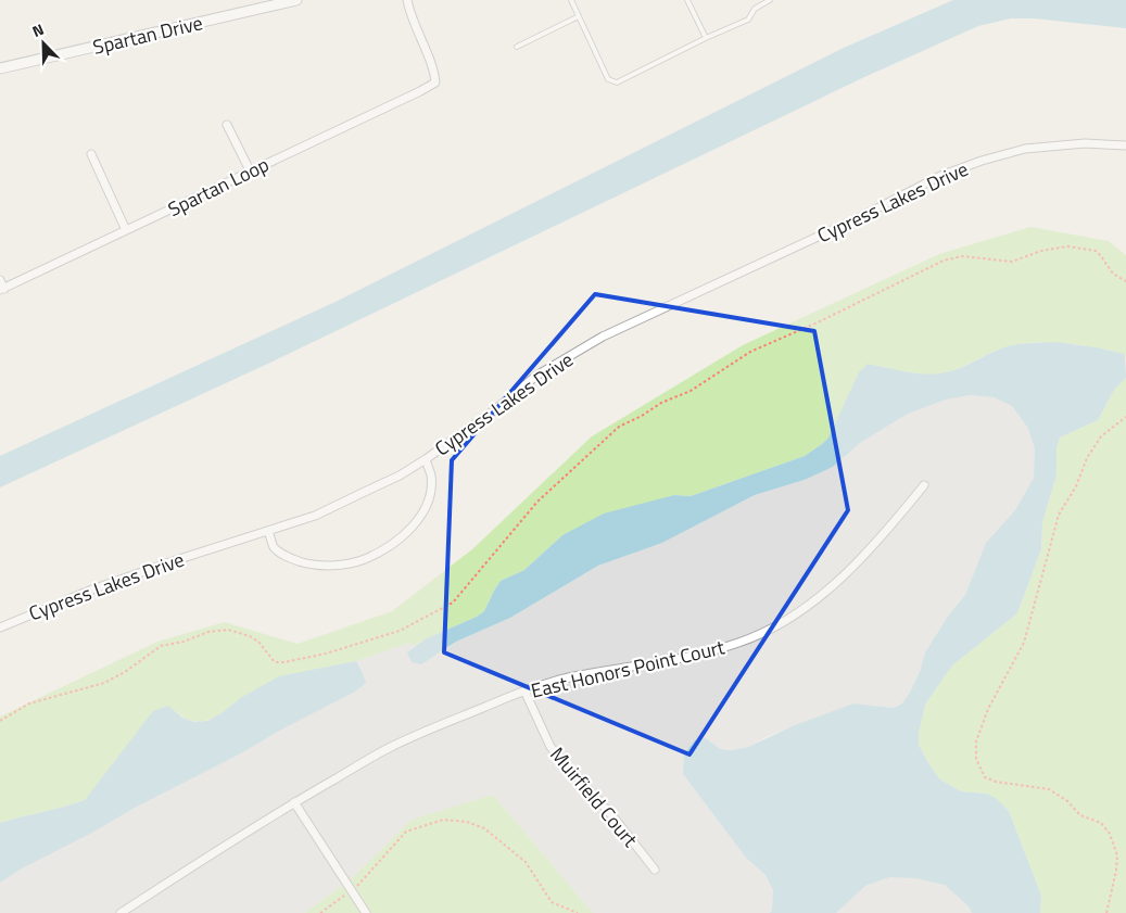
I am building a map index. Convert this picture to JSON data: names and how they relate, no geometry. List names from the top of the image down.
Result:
{
  "streets": {
    "street": [
      "Spartan Drive",
      "Spartan Loop",
      "Cypress Lakes Drive",
      "East Honors Point Court",
      "Muirfield Court"
    ]
  },
  "crossings": [
    ["East Honors Point Court", "Muirfield Court"]
  ],
  "north": "top left"
}
